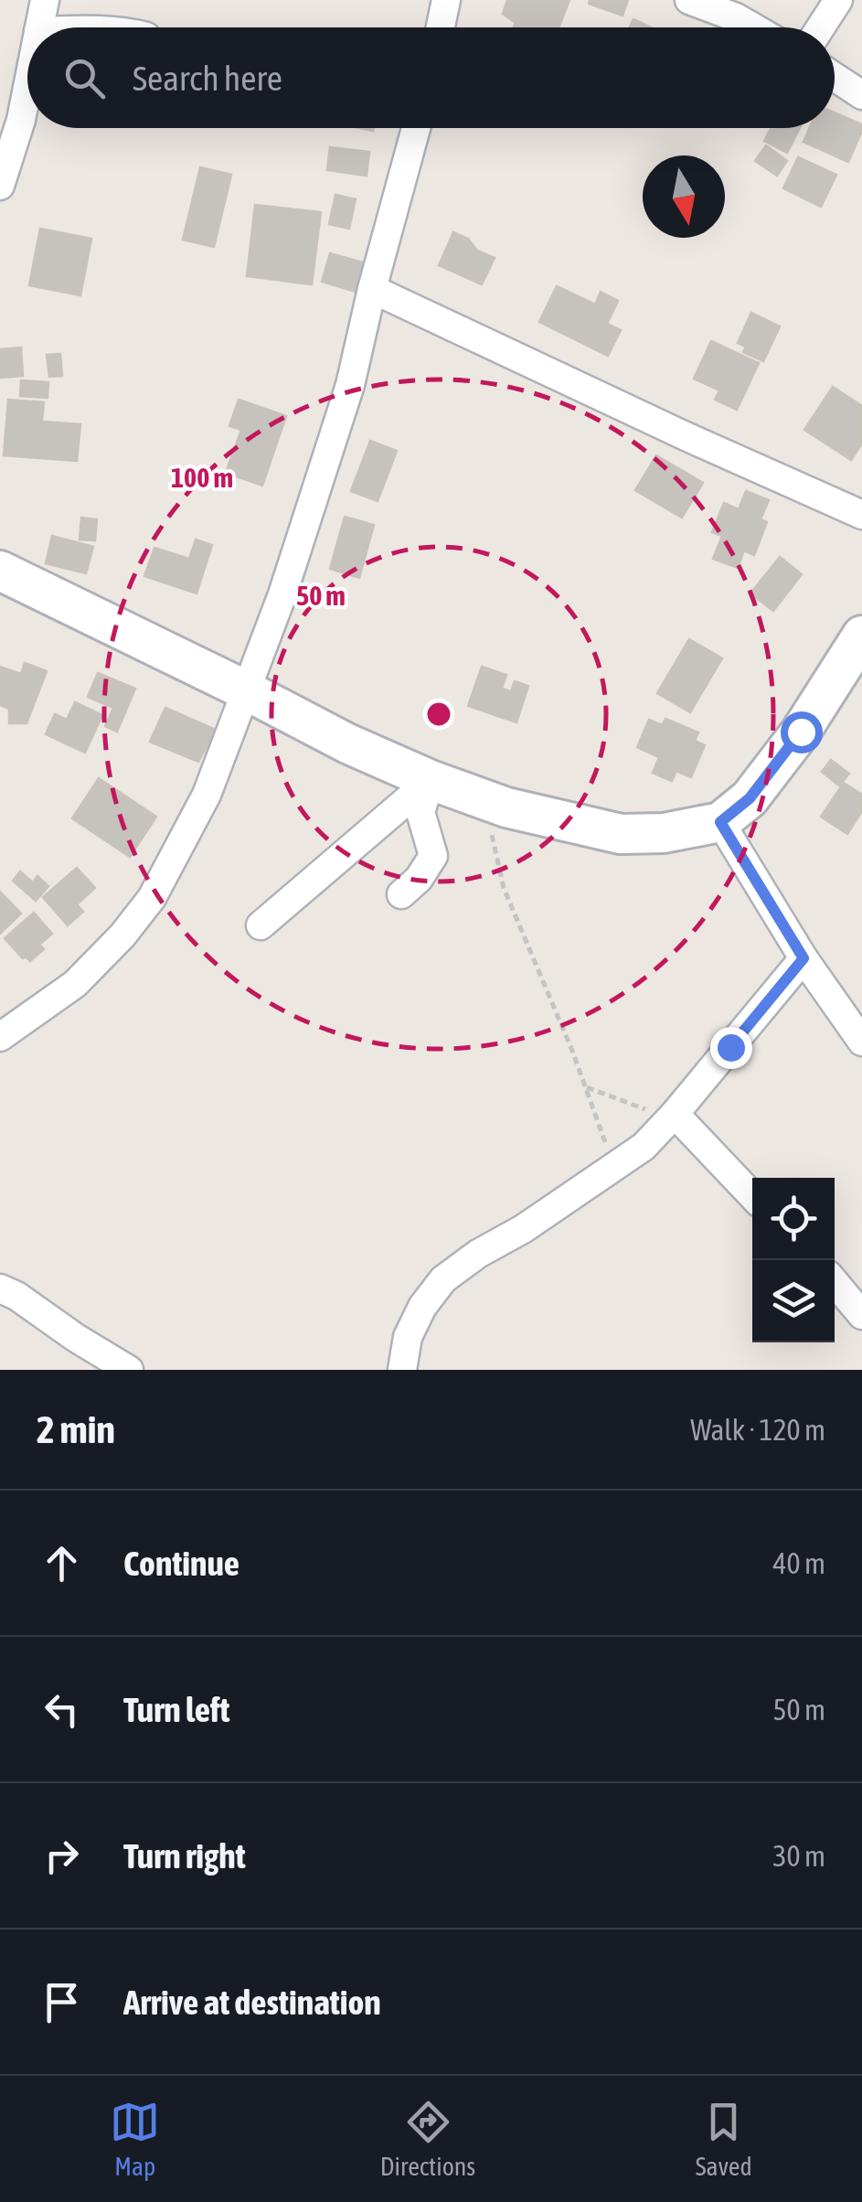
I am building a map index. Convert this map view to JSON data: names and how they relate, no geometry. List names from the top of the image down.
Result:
{
  "north": "bottom",
  "page": {
    "search": "Search here",
    "heading": ["2 min", "Walk · 120 m"],
    "list": [
      ["Continue", "40 m"],
      ["Turn left", "50 m"],
      ["Turn right", "30 m"],
      "Arrive at destination"
    ],
    "nav": ["Map", "Directions", "Saved"]
  },
  "rings": ["100 m", "50 m"]
}
